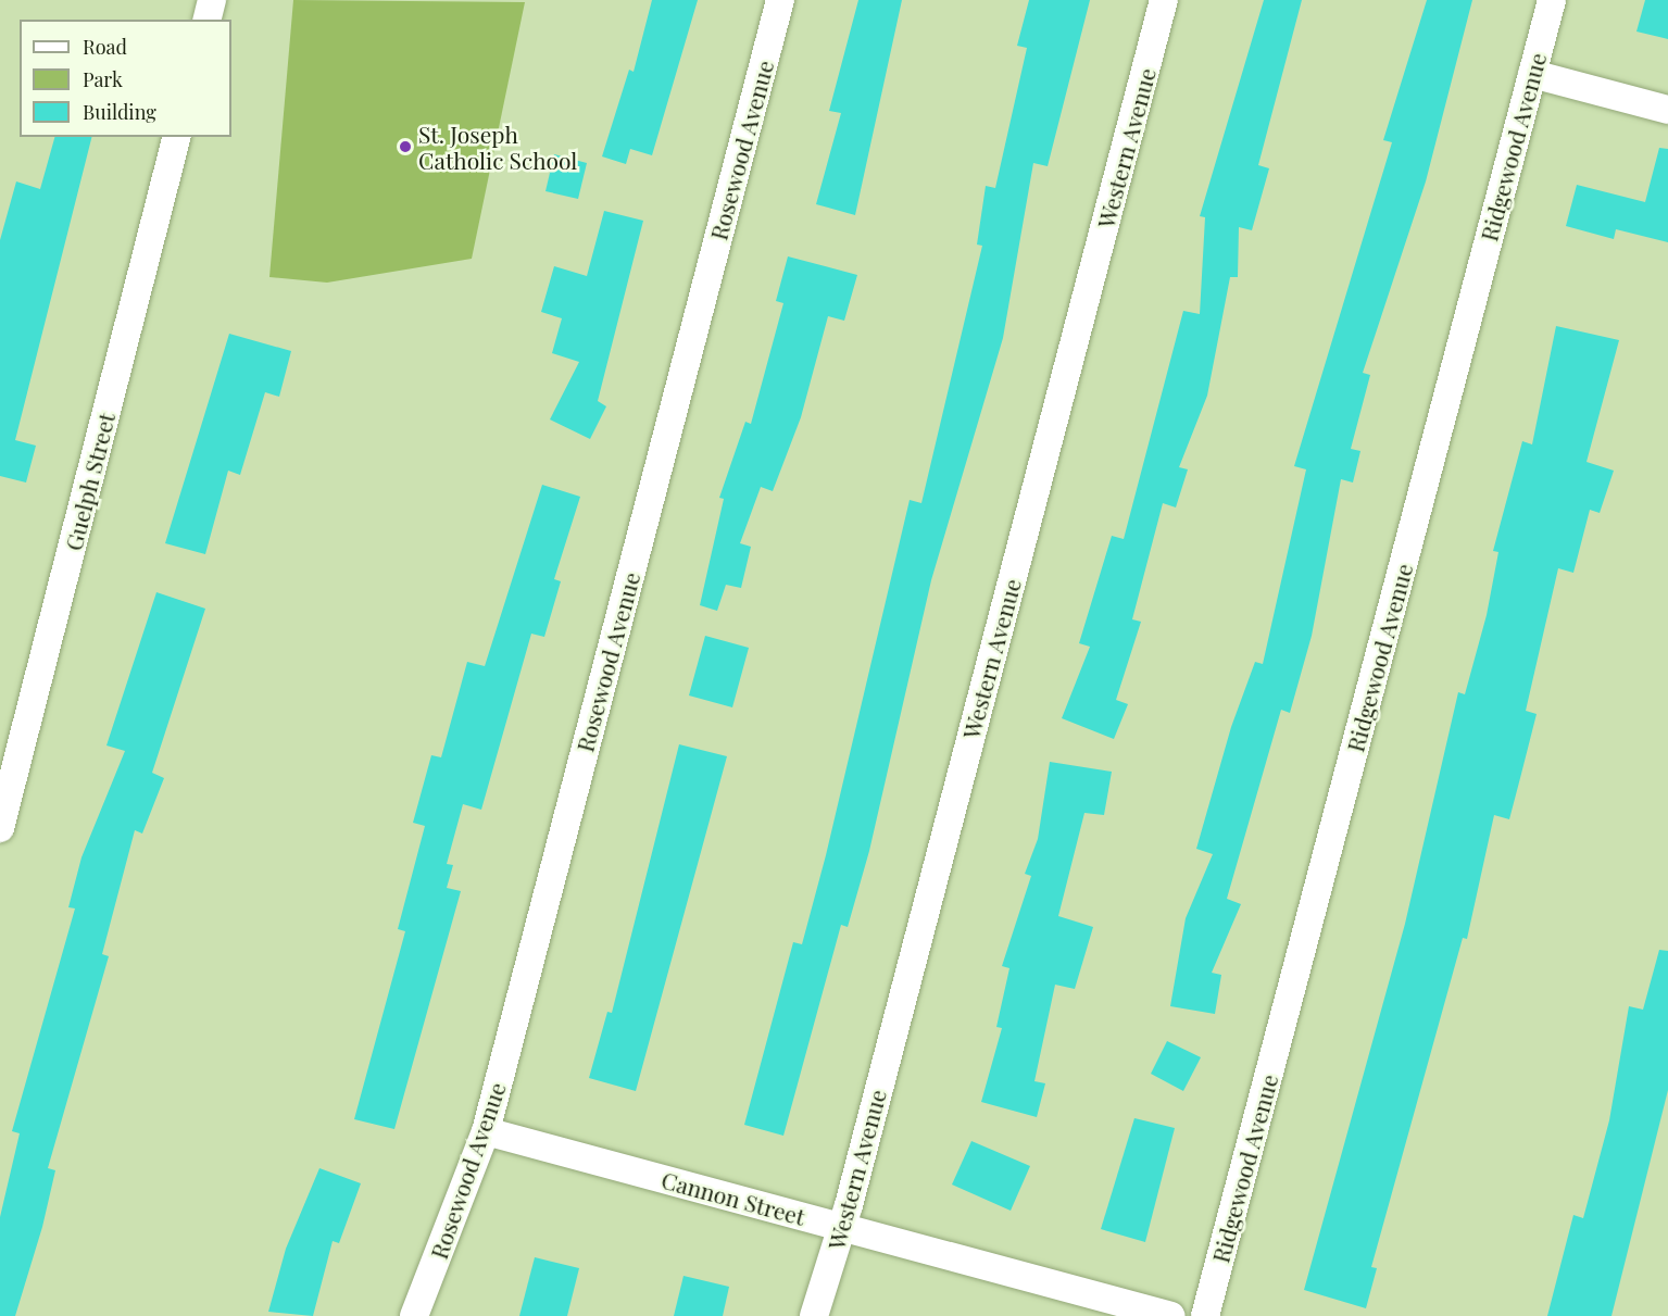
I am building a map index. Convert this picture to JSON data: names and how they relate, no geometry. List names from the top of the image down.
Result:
{
  "streets": {
    "street": [
      "Ridgewood Avenue",
      "Western Avenue",
      "Rosewood Avenue",
      "Guelph Street",
      "Cannon Street"
    ]
  },
  "crossings": [
    ["Western Avenue", "Cannon Street"],
    ["Rosewood Avenue", "Cannon Street"]
  ],
  "places": ["St. Joseph Catholic School"],
  "legend": ["Road", "Park", "Building"]
}
